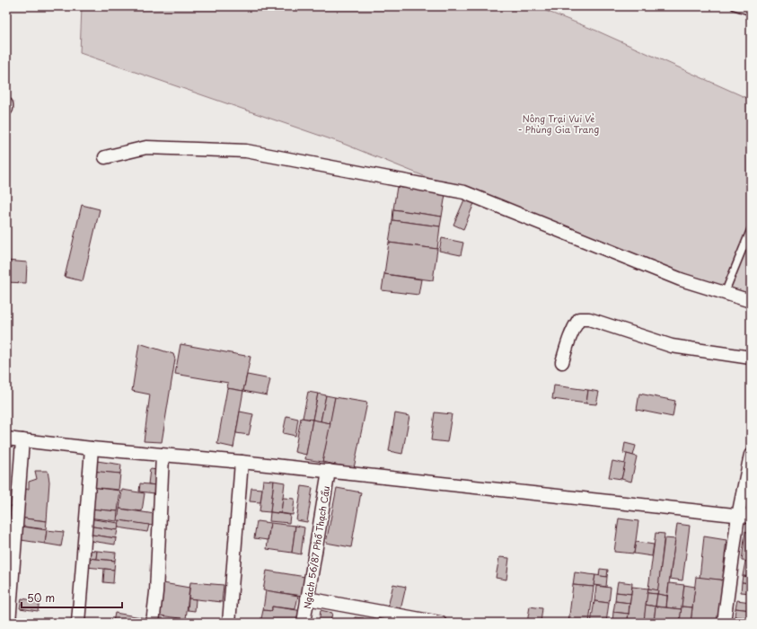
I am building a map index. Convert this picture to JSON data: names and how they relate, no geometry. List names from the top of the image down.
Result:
{
  "streets": {
    "street": ["Ngách 56/87 Phố Thạch Cầu"]
  },
  "parks": ["Nông Trại Vui Vẻ - Phùng Gia Trang"],
  "scale_bar": "50 m"
}
